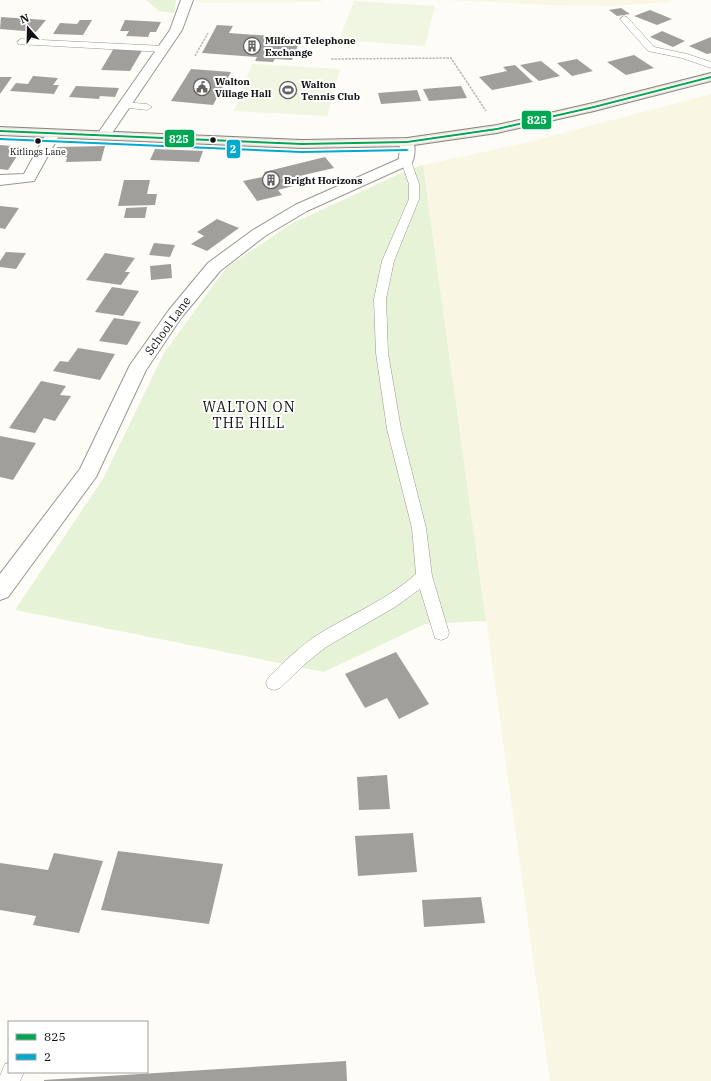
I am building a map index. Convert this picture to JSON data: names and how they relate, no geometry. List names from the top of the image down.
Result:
{
  "streets": {
    "street": ["School Lane"]
  },
  "districts": ["WALTON ON THE HILL"],
  "places": {
    "building": ["Milford Telephone Exchange", "Bright Horizons"],
    "public building": ["Walton Village Hall"],
    "sports": ["Walton Tennis Club"],
    "other": ["Kitlings Lane"]
  },
  "lines": ["transit line 825", "transit line 2"],
  "legend": ["825", "2"],
  "north": "top"
}
